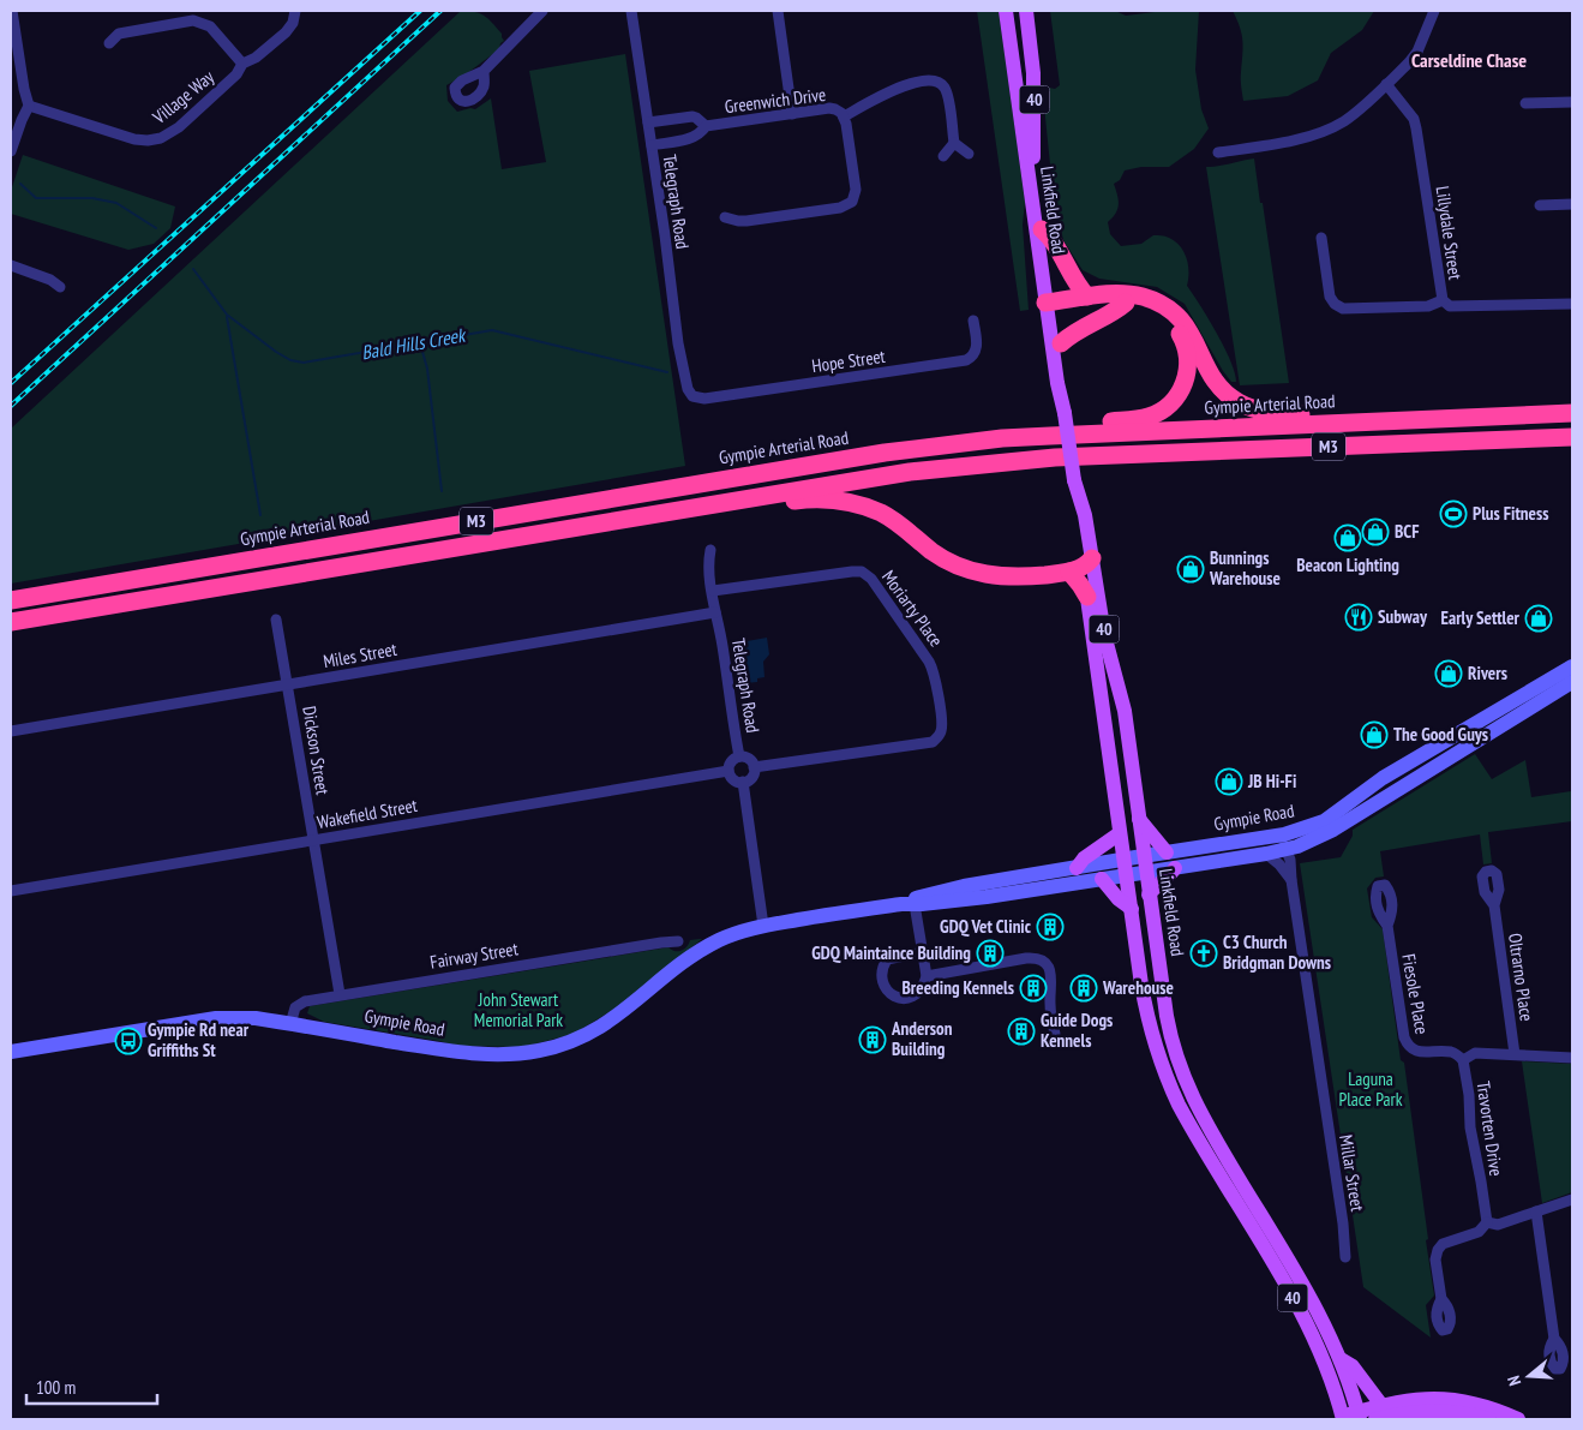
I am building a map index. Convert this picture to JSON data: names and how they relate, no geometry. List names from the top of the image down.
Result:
{
  "streets": {
    "highway": ["Gympie Arterial Road", "M3"],
    "main road": ["40", "Linkfield Road", "Gympie Road"],
    "street": [
      "Village Way",
      "Greenwich Drive",
      "Telegraph Road",
      "Lillydale Street",
      "Hope Street",
      "Moriarty Place",
      "Miles Street",
      "Dickson Street",
      "Wakefield Street",
      "Fairway Street",
      "Oltrarno Place",
      "Fiesole Place",
      "Travorten Drive",
      "Millar Street"
    ]
  },
  "crossings": [
    ["40", "Linkfield Road"],
    ["40", "Gympie Road"],
    ["Greenwich Drive", "Telegraph Road"],
    ["Telegraph Road", "Hope Street"],
    ["Telegraph Road", "Moriarty Place"],
    ["Telegraph Road", "Miles Street"],
    ["Telegraph Road", "Wakefield Street"],
    ["Linkfield Road", "Gympie Road"],
    ["Moriarty Place", "Wakefield Street"],
    ["Miles Street", "Dickson Street"],
    ["Dickson Street", "Wakefield Street"],
    ["Dickson Street", "Fairway Street"],
    ["Gympie Road", "Fairway Street"],
    ["Gympie Road", "Millar Street"],
    ["Oltrarno Place", "Travorten Drive"],
    ["Fiesole Place", "Travorten Drive"]
  ],
  "districts": ["Carseldine Chase"],
  "water": ["Bald Hills Creek"],
  "parks": ["John Stewart Memorial Park", "Laguna Place Park"],
  "places": {
    "sports": ["Plus Fitness"],
    "shop": [
      "BCF",
      "Beacon Lighting",
      "Bunnings Warehouse",
      "Early Settler",
      "Rivers",
      "The Good Guys",
      "JB Hi-Fi"
    ],
    "restaurant": ["Subway"],
    "building": [
      "GDQ Vet Clinic",
      "GDQ Maintaince Building",
      "Breeding Kennels",
      "Warehouse",
      "Guide Dogs Kennels",
      "Anderson Building"
    ],
    "church": ["C3 Church Bridgman Downs"],
    "bus stop": ["Gympie Rd near Griffiths St"]
  },
  "scale_bar": "100 m",
  "north": "left"
}
